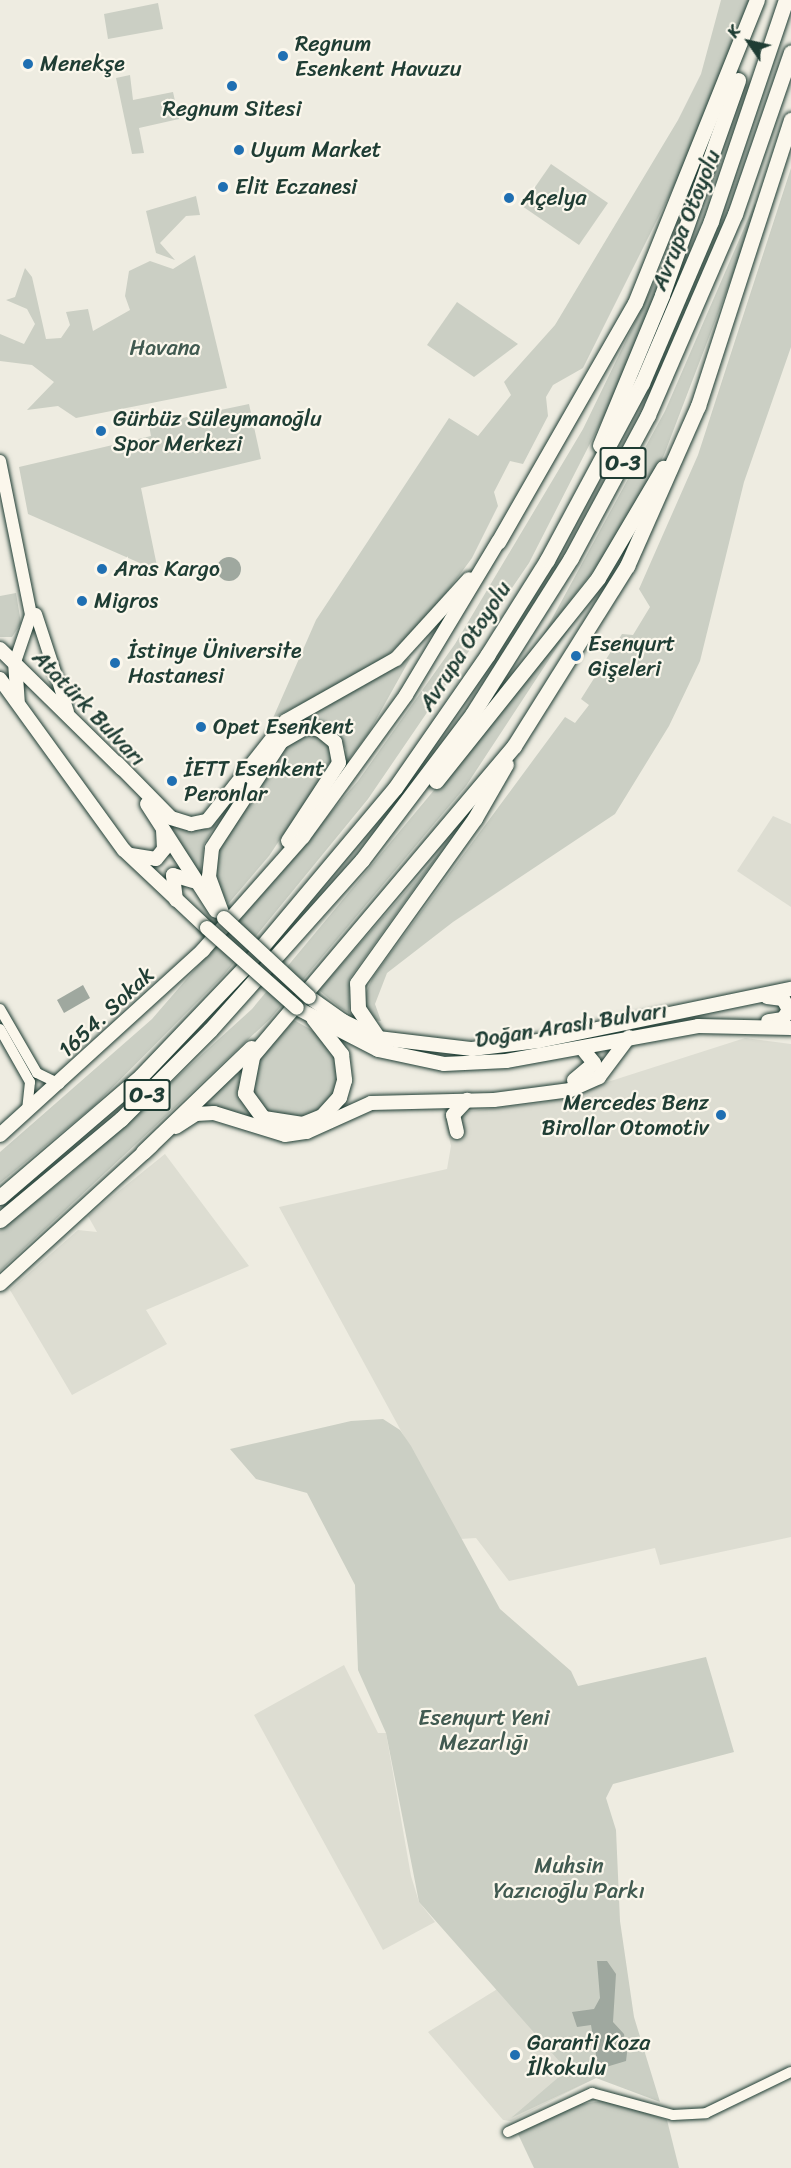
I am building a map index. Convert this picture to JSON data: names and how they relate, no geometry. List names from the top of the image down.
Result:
{
  "streets": {
    "highway": ["Avrupa Otoyolu", "O-3"],
    "main road": ["Atatürk Bulvarı", "1654. Sokak", "Doğan Araslı Bulvarı"]
  },
  "crossings": [
    ["Atatürk Bulvarı", "1654. Sokak"],
    ["Atatürk Bulvarı", "Doğan Araslı Bulvarı"]
  ],
  "parks": ["Havana", "Esenyurt Yeni Mezarlığı", "Muhsin Yazıcıoğlu Parkı"],
  "places": [
    "Regnum Esenkent Havuzu",
    "Menekşe",
    "Regnum Sitesi",
    "Uyum Market",
    "Elit Eczanesi",
    "Açelya",
    "Gürbüz Süleymanoğlu Spor Merkezi",
    "Aras Kargo",
    "Migros",
    "Esenyurt Gişeleri",
    "İstinye Üniversite Hastanesi",
    "Opet Esenkent",
    "İETT Esenkent Peronlar",
    "Mercedes Benz Birollar Otomotiv",
    "Garanti Koza İlkokulu"
  ],
  "north": "top left"
}
